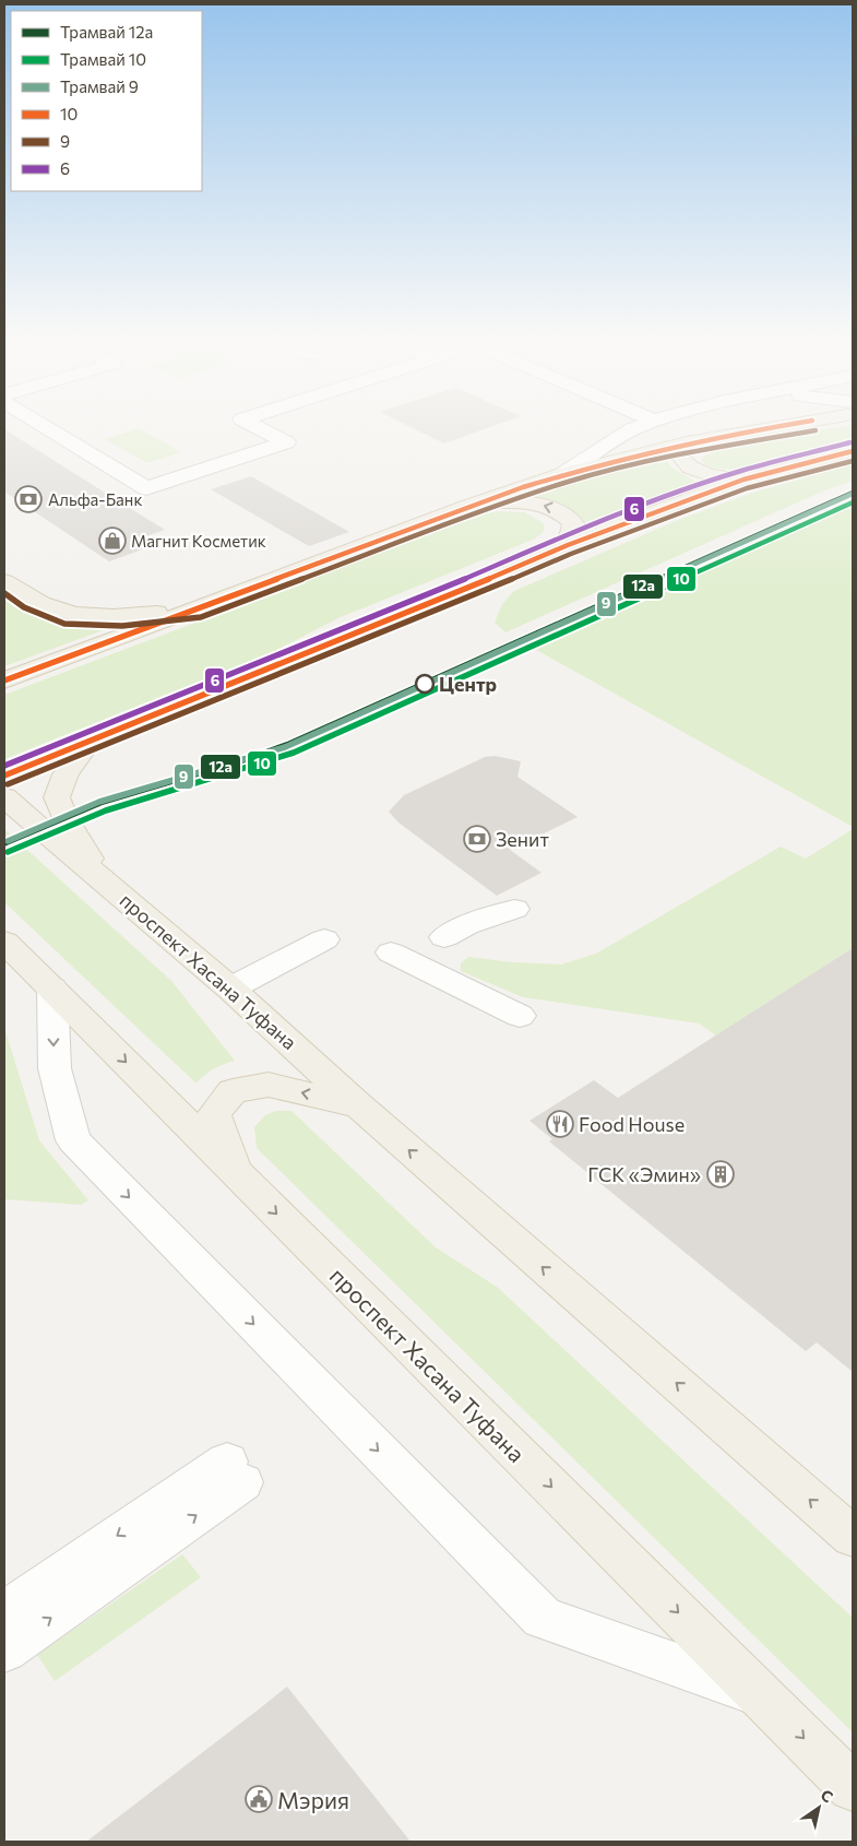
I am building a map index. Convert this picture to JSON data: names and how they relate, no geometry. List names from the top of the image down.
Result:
{
  "streets": {
    "main road": ["проспект Хасана Туфана"]
  },
  "places": {
    "bank": ["Альфа-Банк", "Зенит"],
    "shop": ["Магнит Косметик"],
    "other": ["Центр"],
    "restaurant": ["Food House"],
    "building": ["ГСК «Эмин»"],
    "public building": ["Мэрия"]
  },
  "lines": [
    "transit line 10",
    "transit line 9",
    "transit line 6",
    "tram line 12а",
    "tram line 9",
    "tram line 10"
  ],
  "legend": [
    "Трамвай 12а",
    "Трамвай 10",
    "Трамвай 9",
    "10",
    "9",
    "6"
  ],
  "north": "top right"
}
